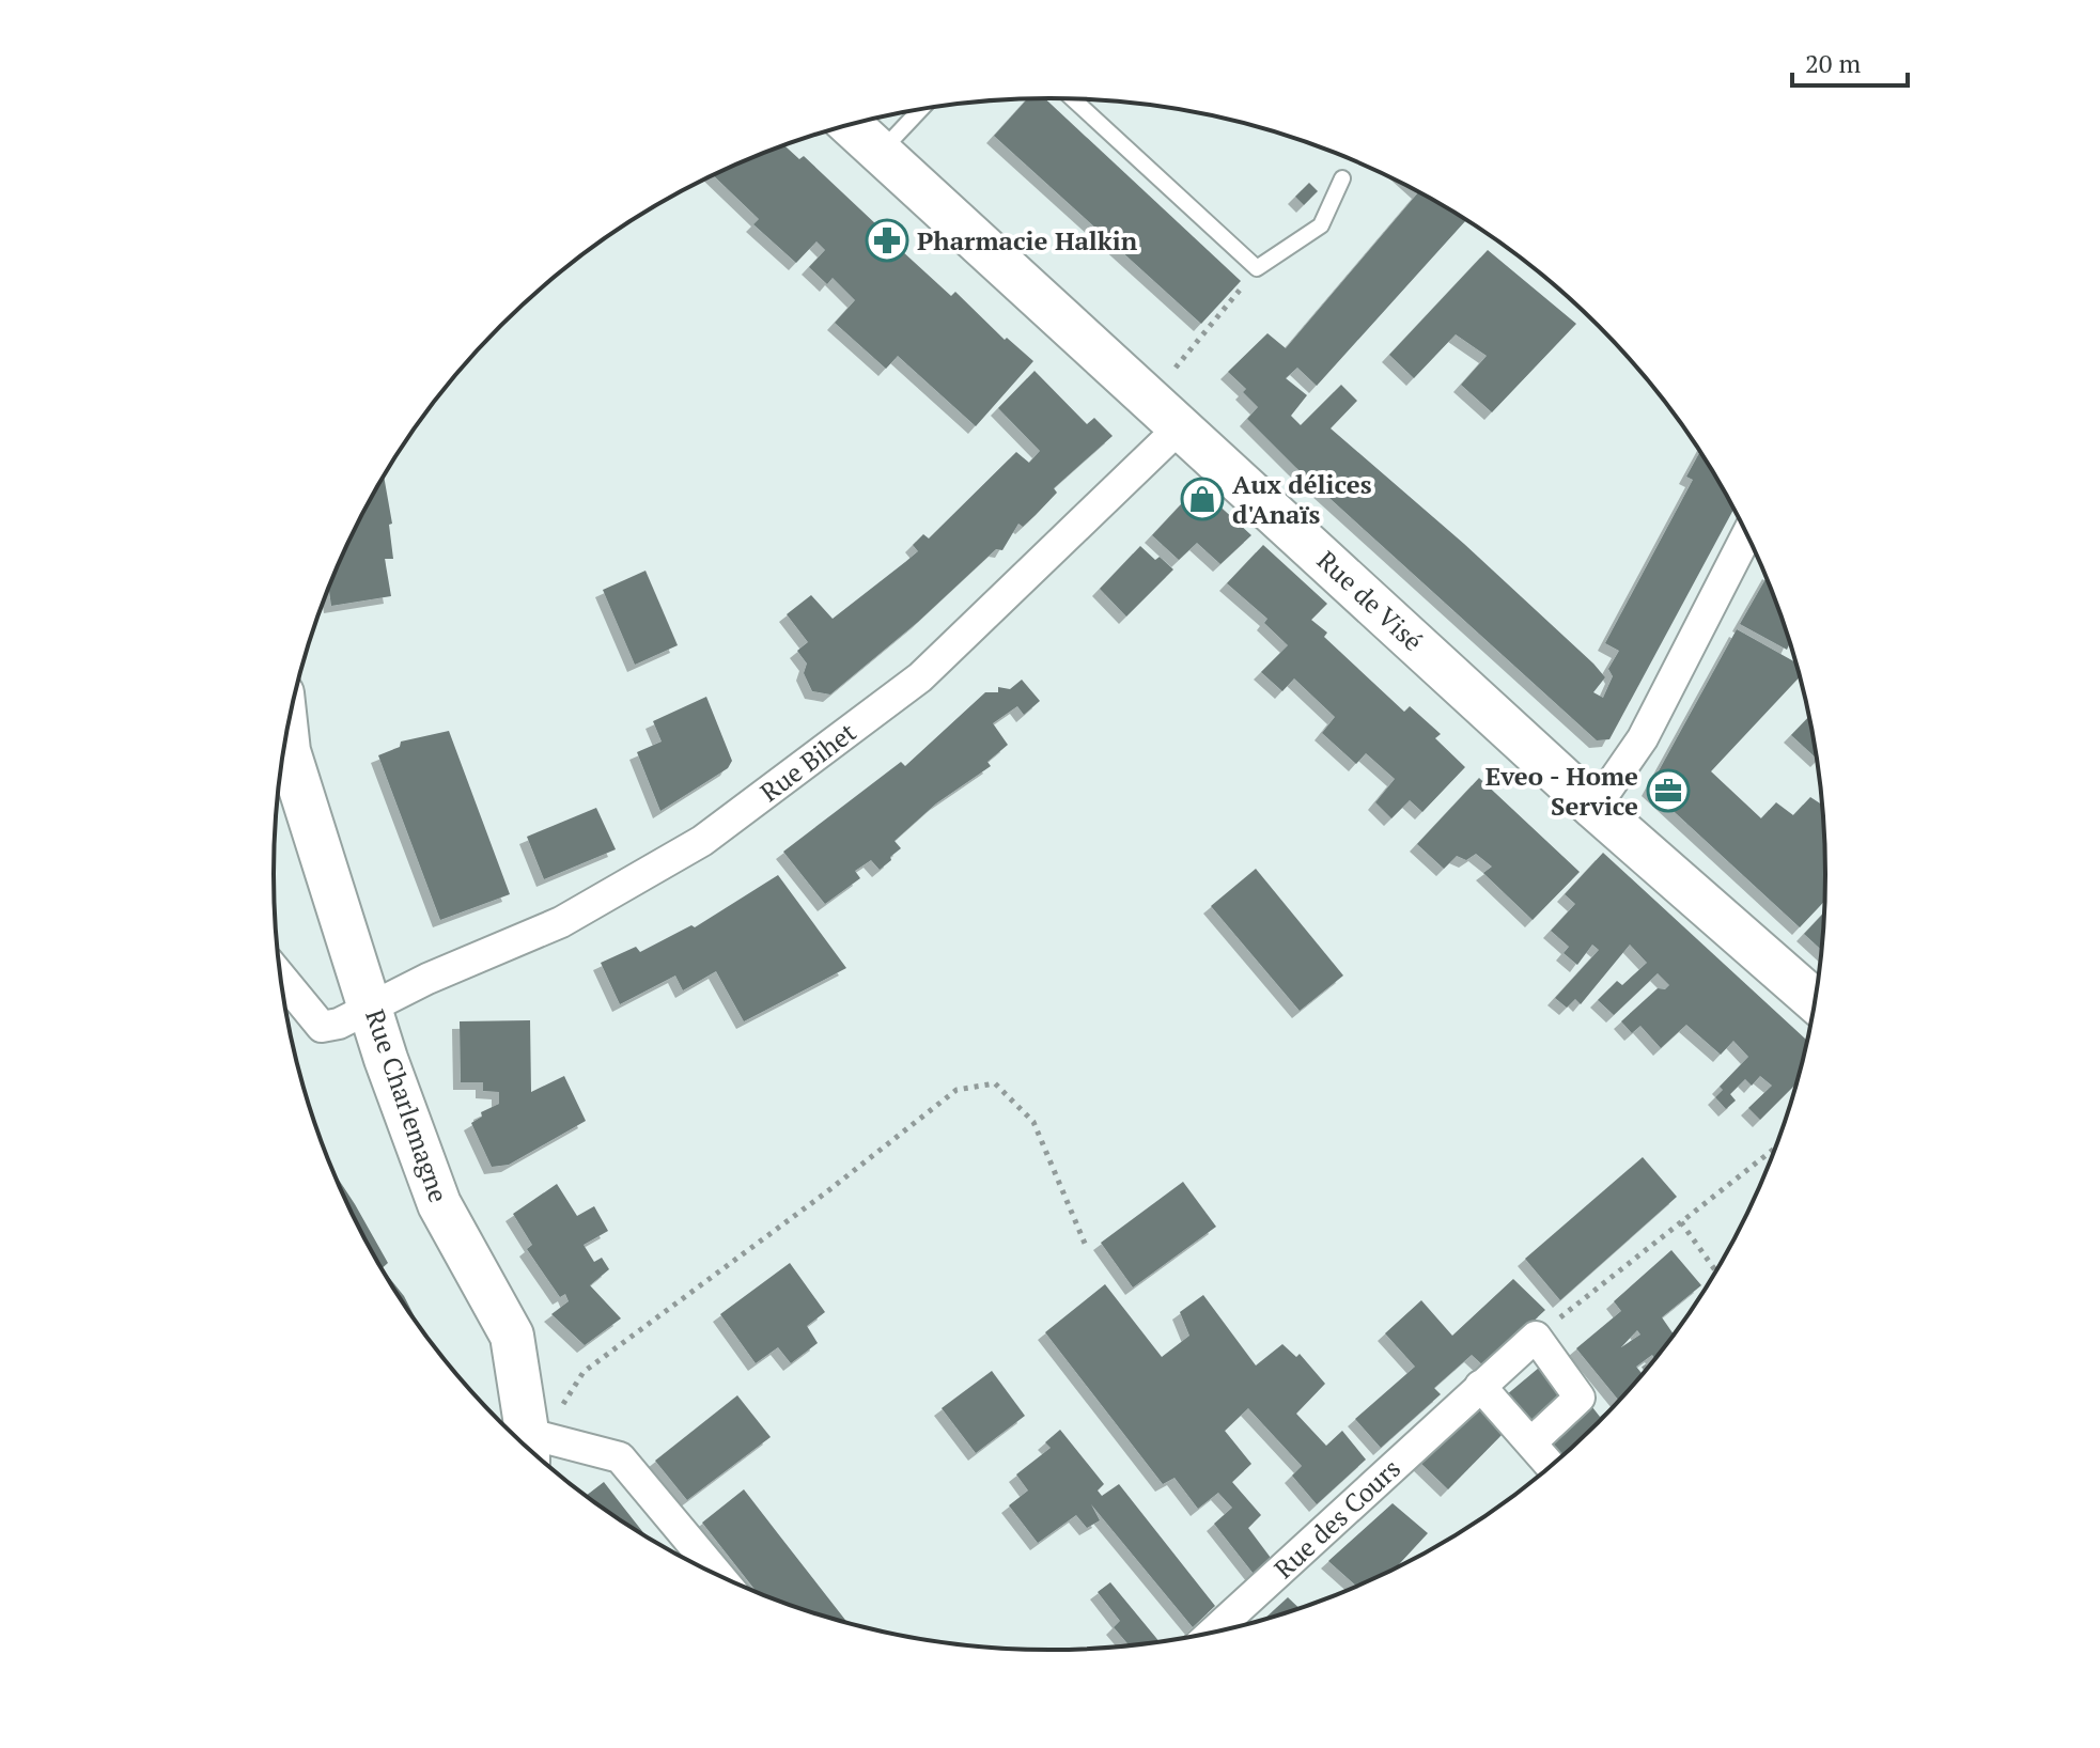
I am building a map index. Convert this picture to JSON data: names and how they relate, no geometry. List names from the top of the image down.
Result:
{
  "streets": {
    "main road": ["Rue de Visé", "Rue Charlemagne"],
    "street": ["Rue Bihet", "Rue des Cours"]
  },
  "crossings": [
    ["Rue de Visé", "Rue Bihet"],
    ["Rue Bihet", "Rue Charlemagne"]
  ],
  "places": {
    "pharmacy": ["Pharmacie Halkin"],
    "shop": ["Aux délices d'Anaïs"],
    "office": ["Eveo - Home Service"]
  },
  "scale_bar": "20 m"
}
